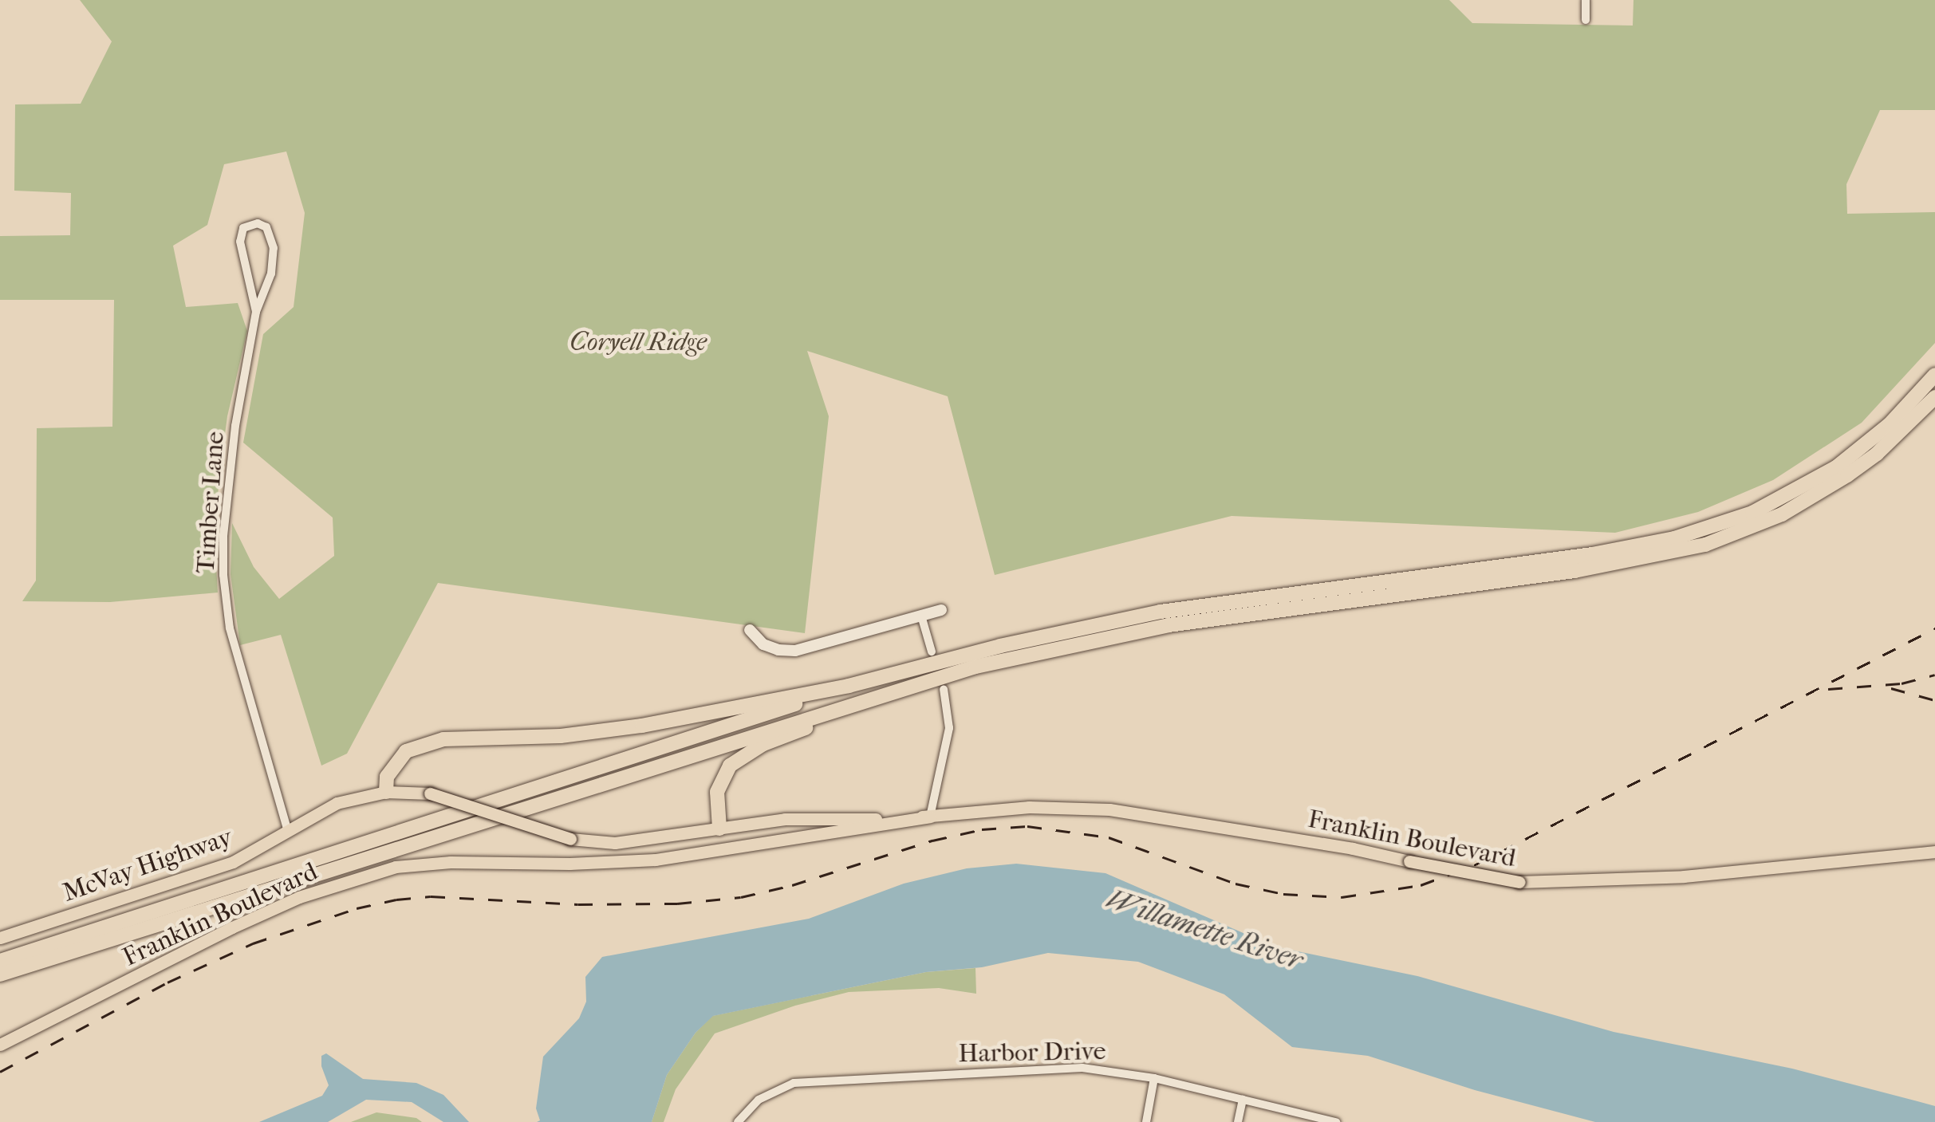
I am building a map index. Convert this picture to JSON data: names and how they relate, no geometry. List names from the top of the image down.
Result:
{
  "streets": {
    "main road": ["Franklin Boulevard", "McVay Highway"],
    "street": ["Timber Lane", "Harbor Drive"]
  },
  "crossings": [
    ["Timber Lane", "McVay Highway"],
    ["Franklin Boulevard", "McVay Highway"]
  ],
  "water": ["Willamette River"],
  "parks": ["Coryell Ridge"]
}
